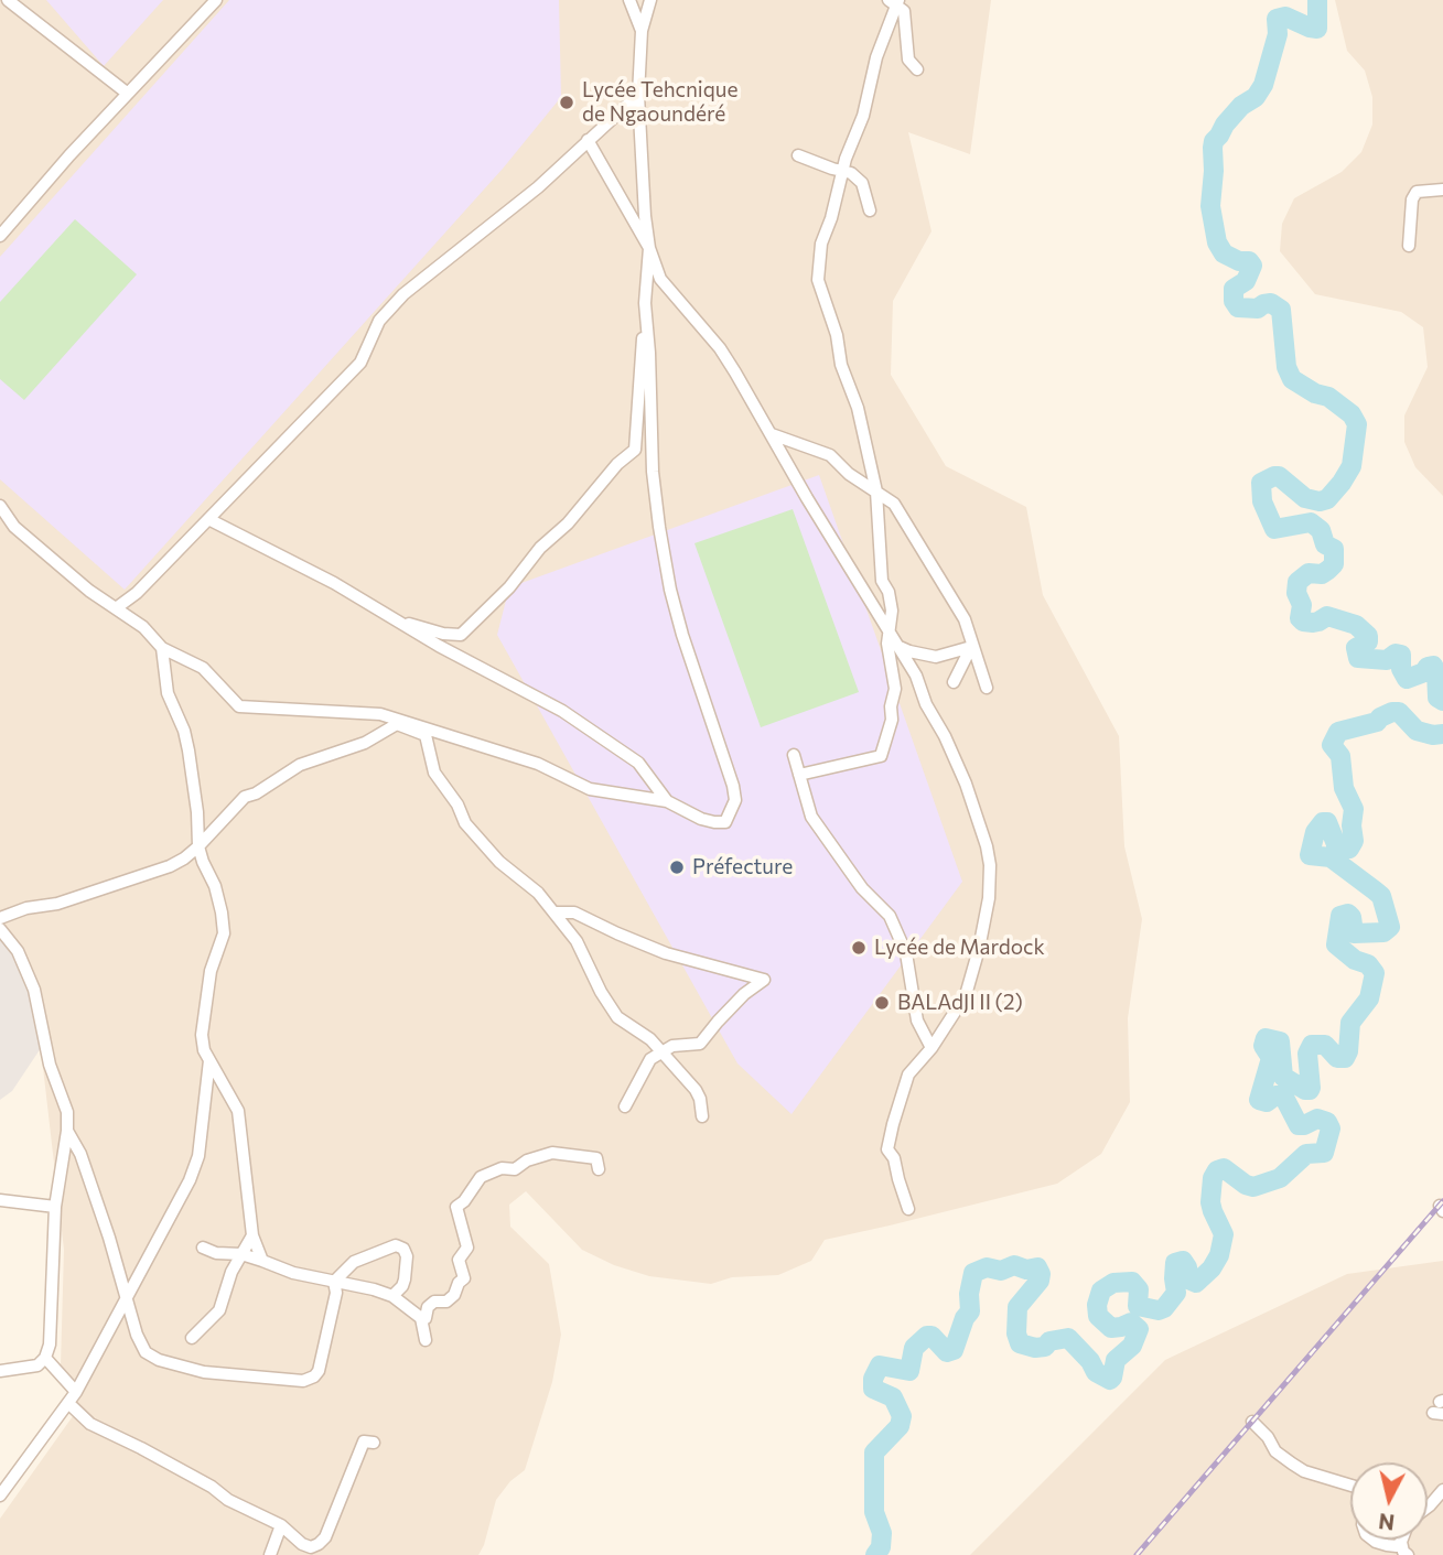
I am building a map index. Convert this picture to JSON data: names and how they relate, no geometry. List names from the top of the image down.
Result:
{
  "places": [
    "Lycée Tehcnique de Ngaoundéré",
    "Préfecture",
    "Lycée de Mardock",
    "BALAdJI II (2)"
  ],
  "north": "bottom"
}
